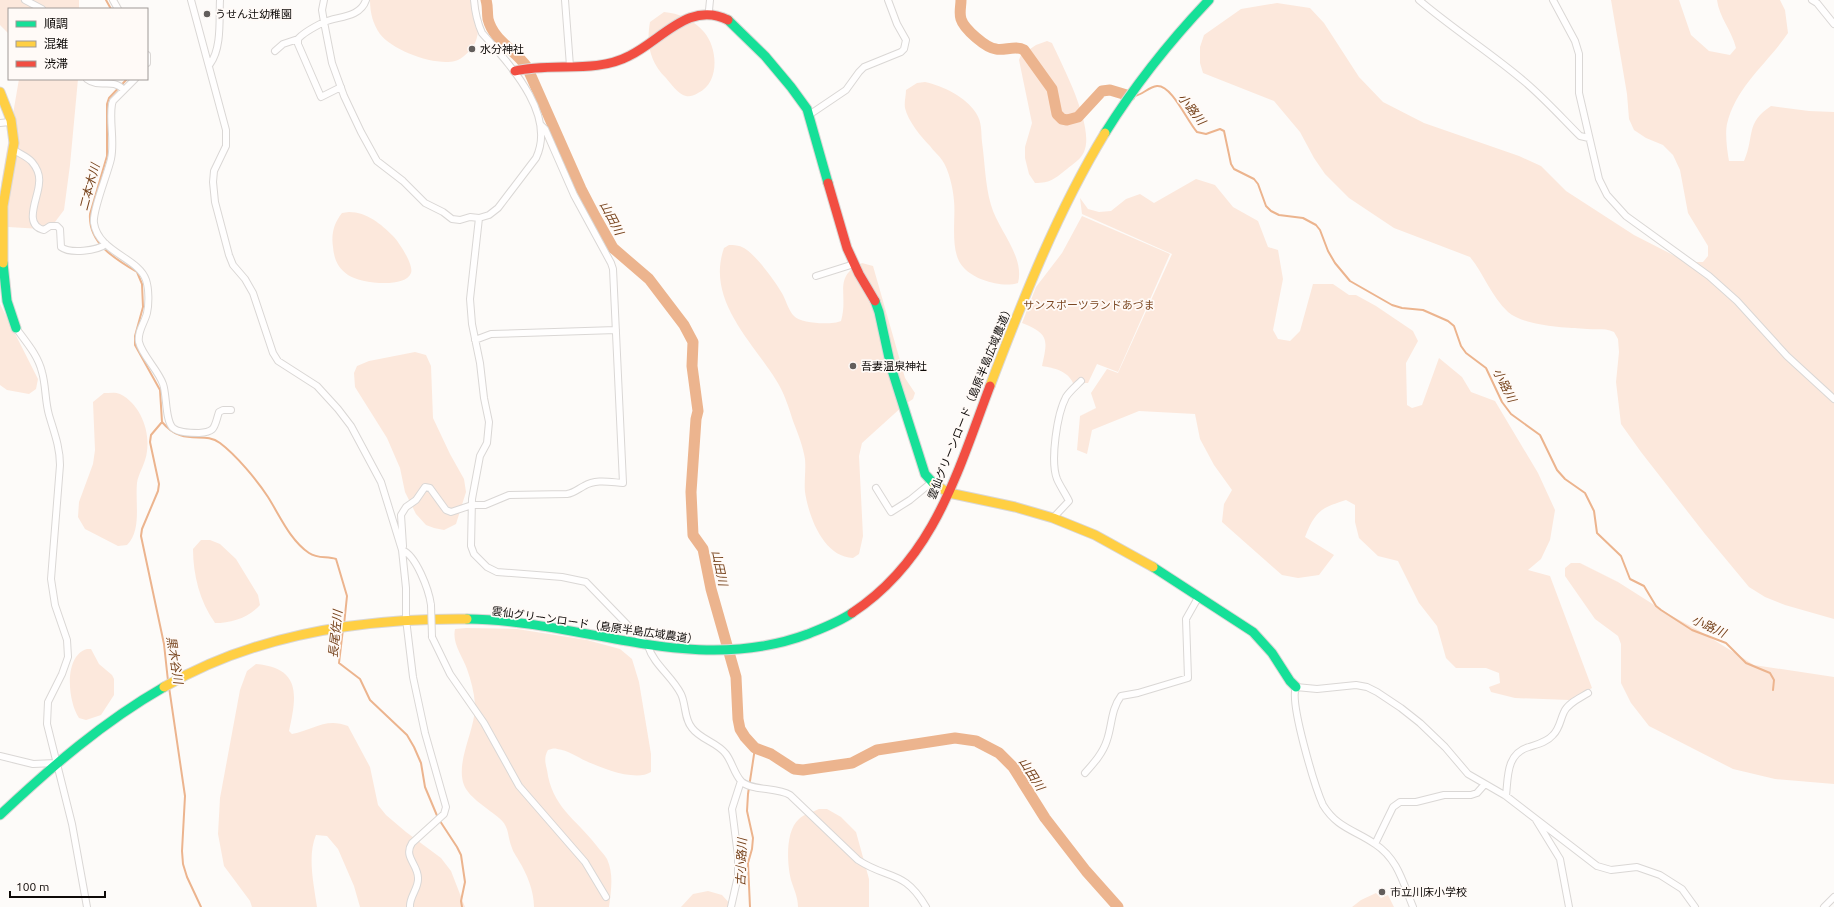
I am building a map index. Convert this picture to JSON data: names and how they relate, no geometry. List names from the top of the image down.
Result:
{
  "streets": {
    "street": ["雲仙グリーンロード（島原半島広域農道）"]
  },
  "water": [
    "小路川",
    "二本木川",
    "山田川",
    "長尾佐川",
    "黒木谷川",
    "古小路川"
  ],
  "parks": ["サンスポーツランドあづま"],
  "places": [
    "うせん辻幼稚園",
    "水分神社",
    "吾妻温泉神社",
    "市立川床小学校"
  ],
  "legend": ["順調", "混雑", "渋滞"],
  "scale_bar": "100 m"
}
